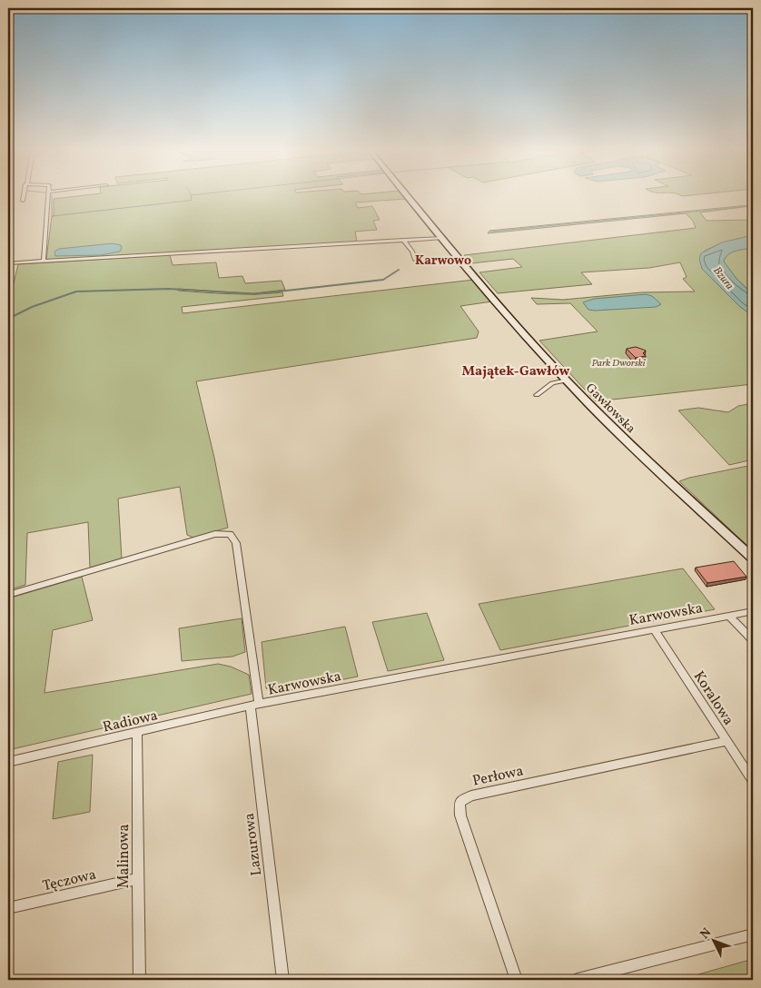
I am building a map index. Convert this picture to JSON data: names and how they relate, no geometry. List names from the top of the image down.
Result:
{
  "streets": {
    "street": [
      "Gawłowska",
      "Karwowska",
      "Koralowa",
      "Radiowa",
      "Perłowa",
      "Lazurowa",
      "Malinowa",
      "Tęczowa"
    ]
  },
  "crossings": [
    ["Karwowska", "Koralowa"],
    ["Karwowska", "Radiowa"],
    ["Karwowska", "Lazurowa"],
    ["Koralowa", "Perłowa"],
    ["Radiowa", "Lazurowa"],
    ["Radiowa", "Malinowa"],
    ["Malinowa", "Tęczowa"]
  ],
  "districts": ["Karwowo", "Majątek-Gawłów"],
  "water": ["Bzura"],
  "parks": ["Park Dworski"],
  "north": "top left"
}
